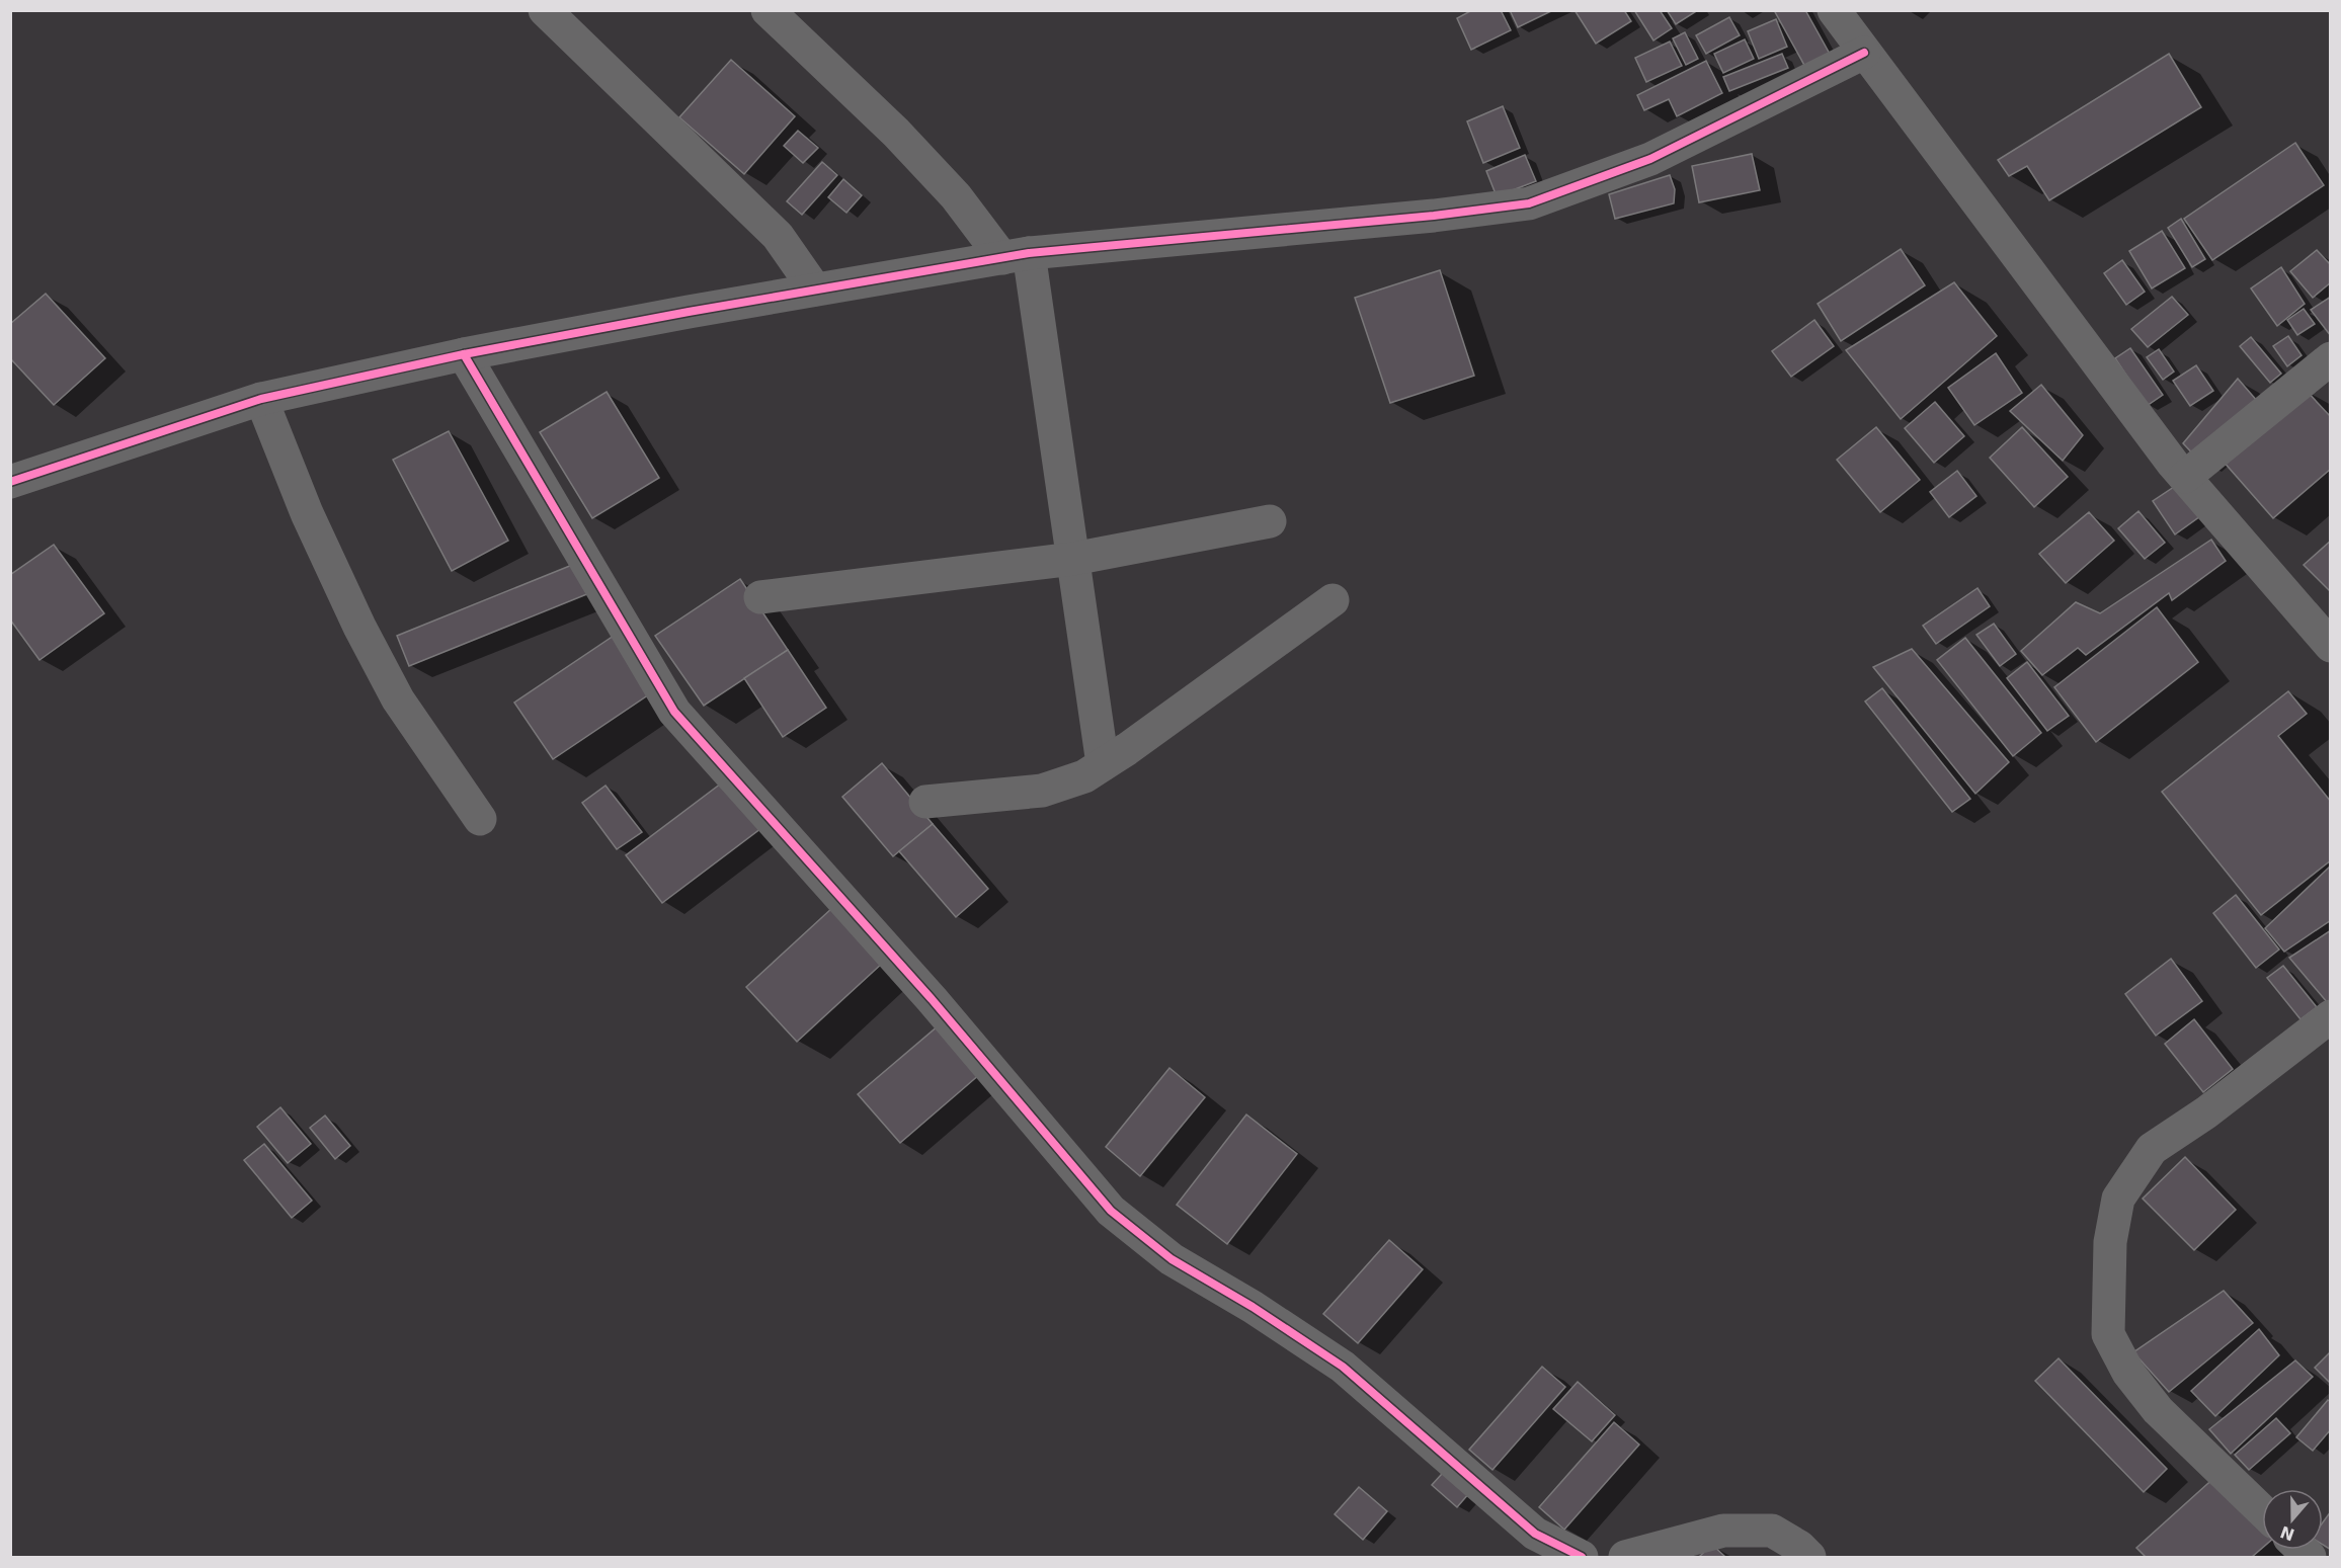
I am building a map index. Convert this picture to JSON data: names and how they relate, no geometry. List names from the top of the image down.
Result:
{
  "north": "bottom"
}
